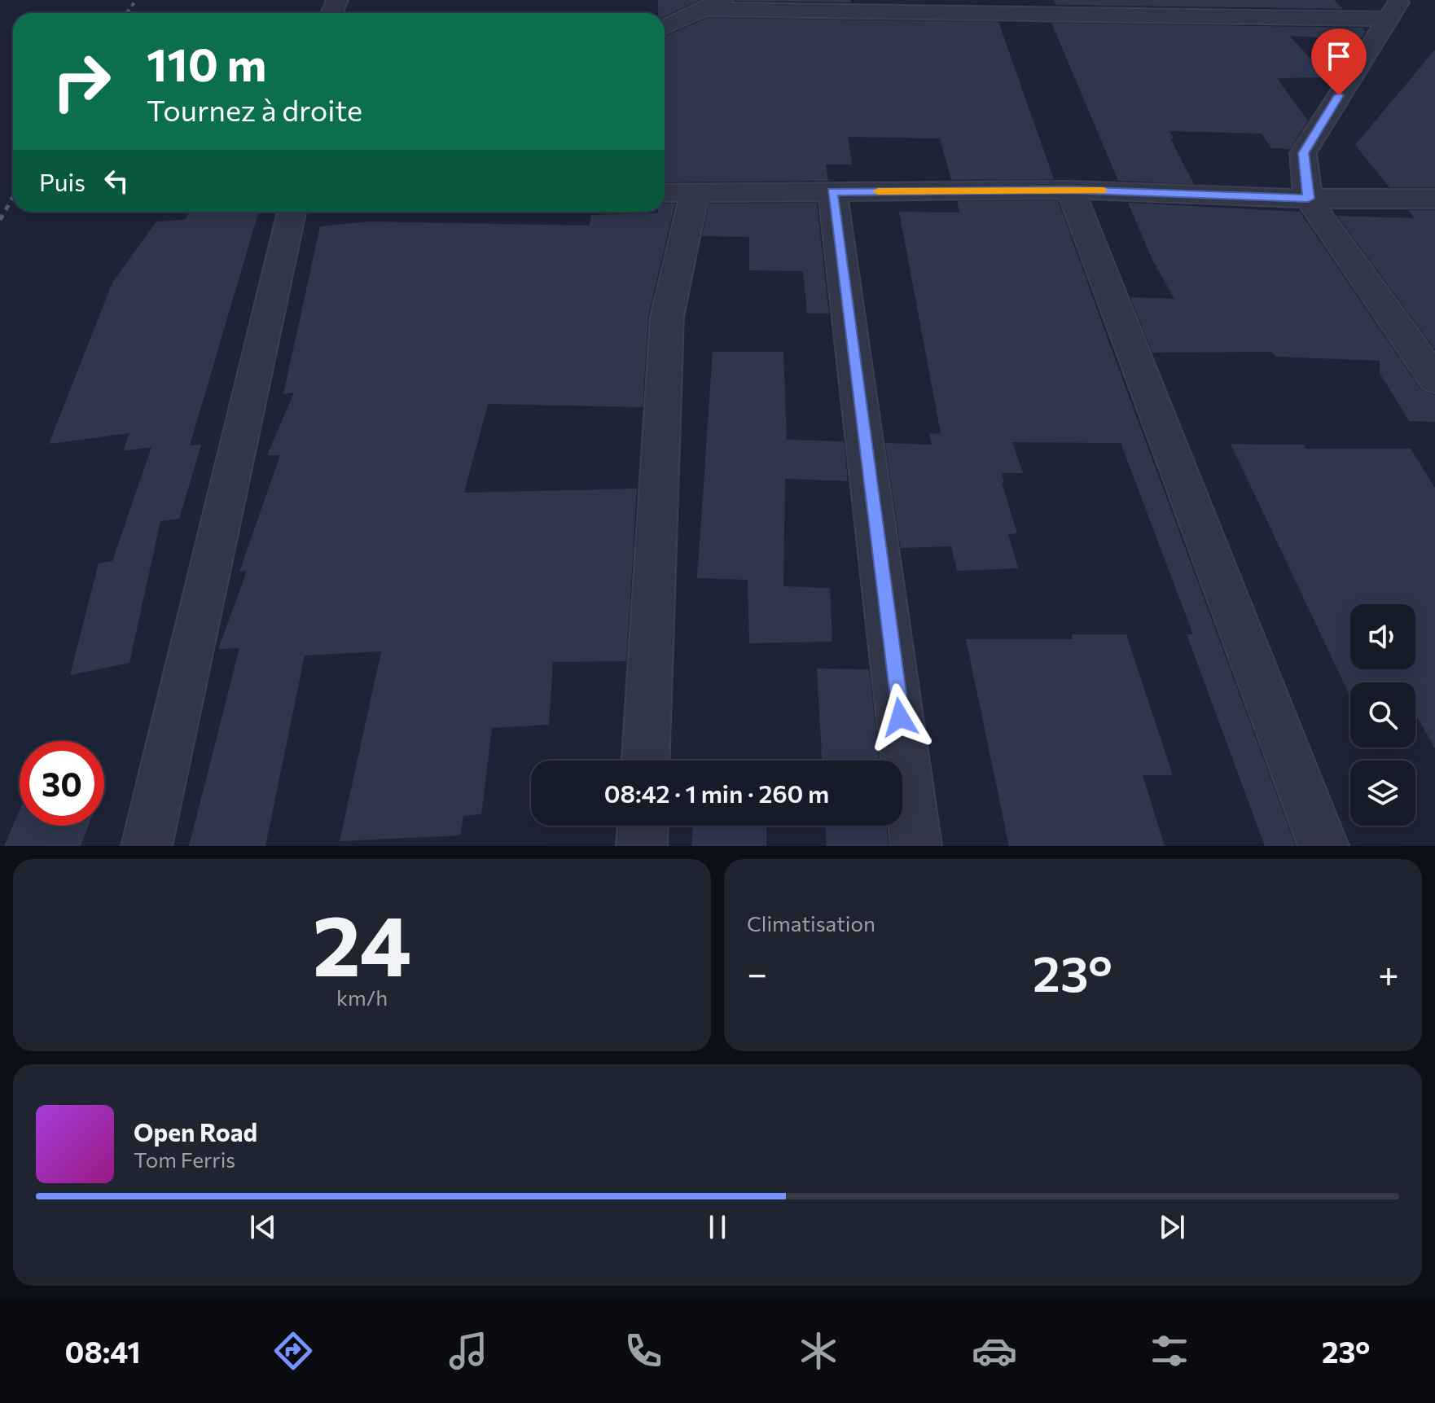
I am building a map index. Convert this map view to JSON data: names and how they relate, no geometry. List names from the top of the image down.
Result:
{
  "page": {
    "turn": ["110 m", "Tournez à droite"],
    "then": "Puis",
    "limit": "30",
    "trip": "08:42 · 1 min · 260 m",
    "tile": [
      ["24", "km/h"],
      "Climatisation"
    ],
    "heat": ["−", "23°", "+"],
    "song": ["Open Road", "Tom Ferris"],
    "tabs": ["08:41", "23°"]
  }
}
